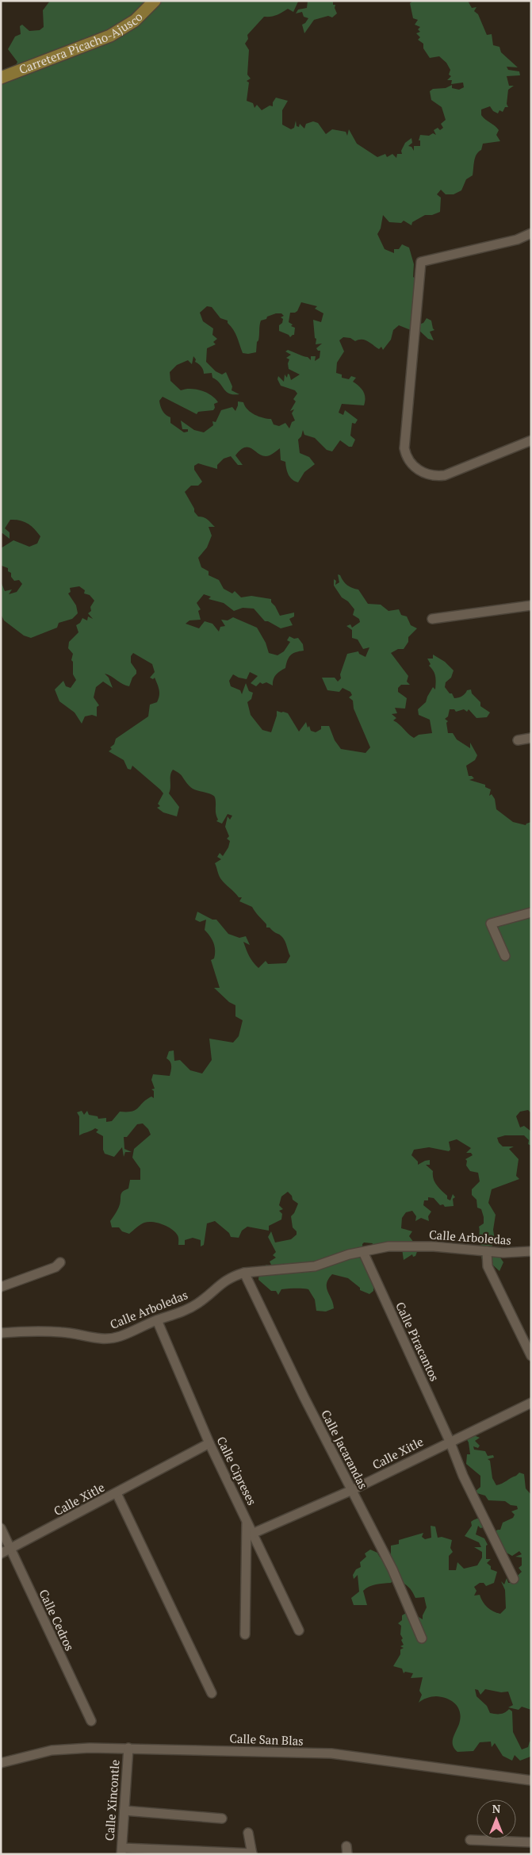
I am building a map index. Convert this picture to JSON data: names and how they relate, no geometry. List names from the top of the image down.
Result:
{
  "streets": {
    "main road": ["Carretera Picacho-Ajusco"],
    "street": [
      "Calle Arboledas",
      "Calle Piracantos",
      "Calle Jacarandas",
      "Calle Xitle",
      "Calle Cipreses",
      "Calle Cedros",
      "Calle San Blas",
      "Calle Xincontle"
    ]
  },
  "crossings": [
    ["Calle Arboledas", "Calle Piracantos"],
    ["Calle Arboledas", "Calle Jacarandas"],
    ["Calle Arboledas", "Calle Cipreses"],
    ["Calle Piracantos", "Calle Xitle"],
    ["Calle Jacarandas", "Calle Xitle"],
    ["Calle Xitle", "Calle Cipreses"],
    ["Calle Xitle", "Calle Cedros"],
    ["Calle San Blas", "Calle Xincontle"]
  ],
  "north": "top"
}
